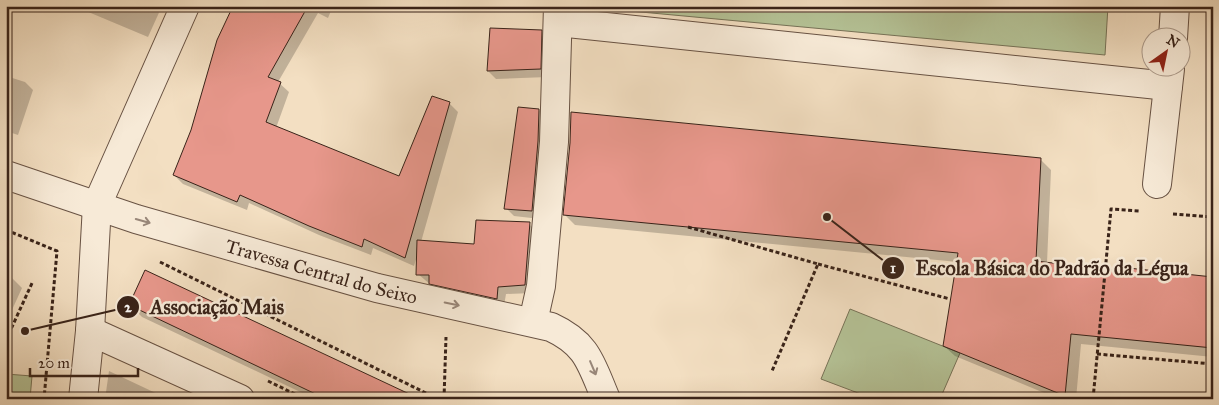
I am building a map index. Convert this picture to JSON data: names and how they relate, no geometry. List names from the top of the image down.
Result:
{
  "streets": {
    "street": ["Travessa Central do Seixo"]
  },
  "one_way": ["Travessa Central do Seixo"],
  "places": ["Escola Básica do Padrão da Légua", "Associação Mais"],
  "scale_bar": "20 m",
  "north": "top right"
}
